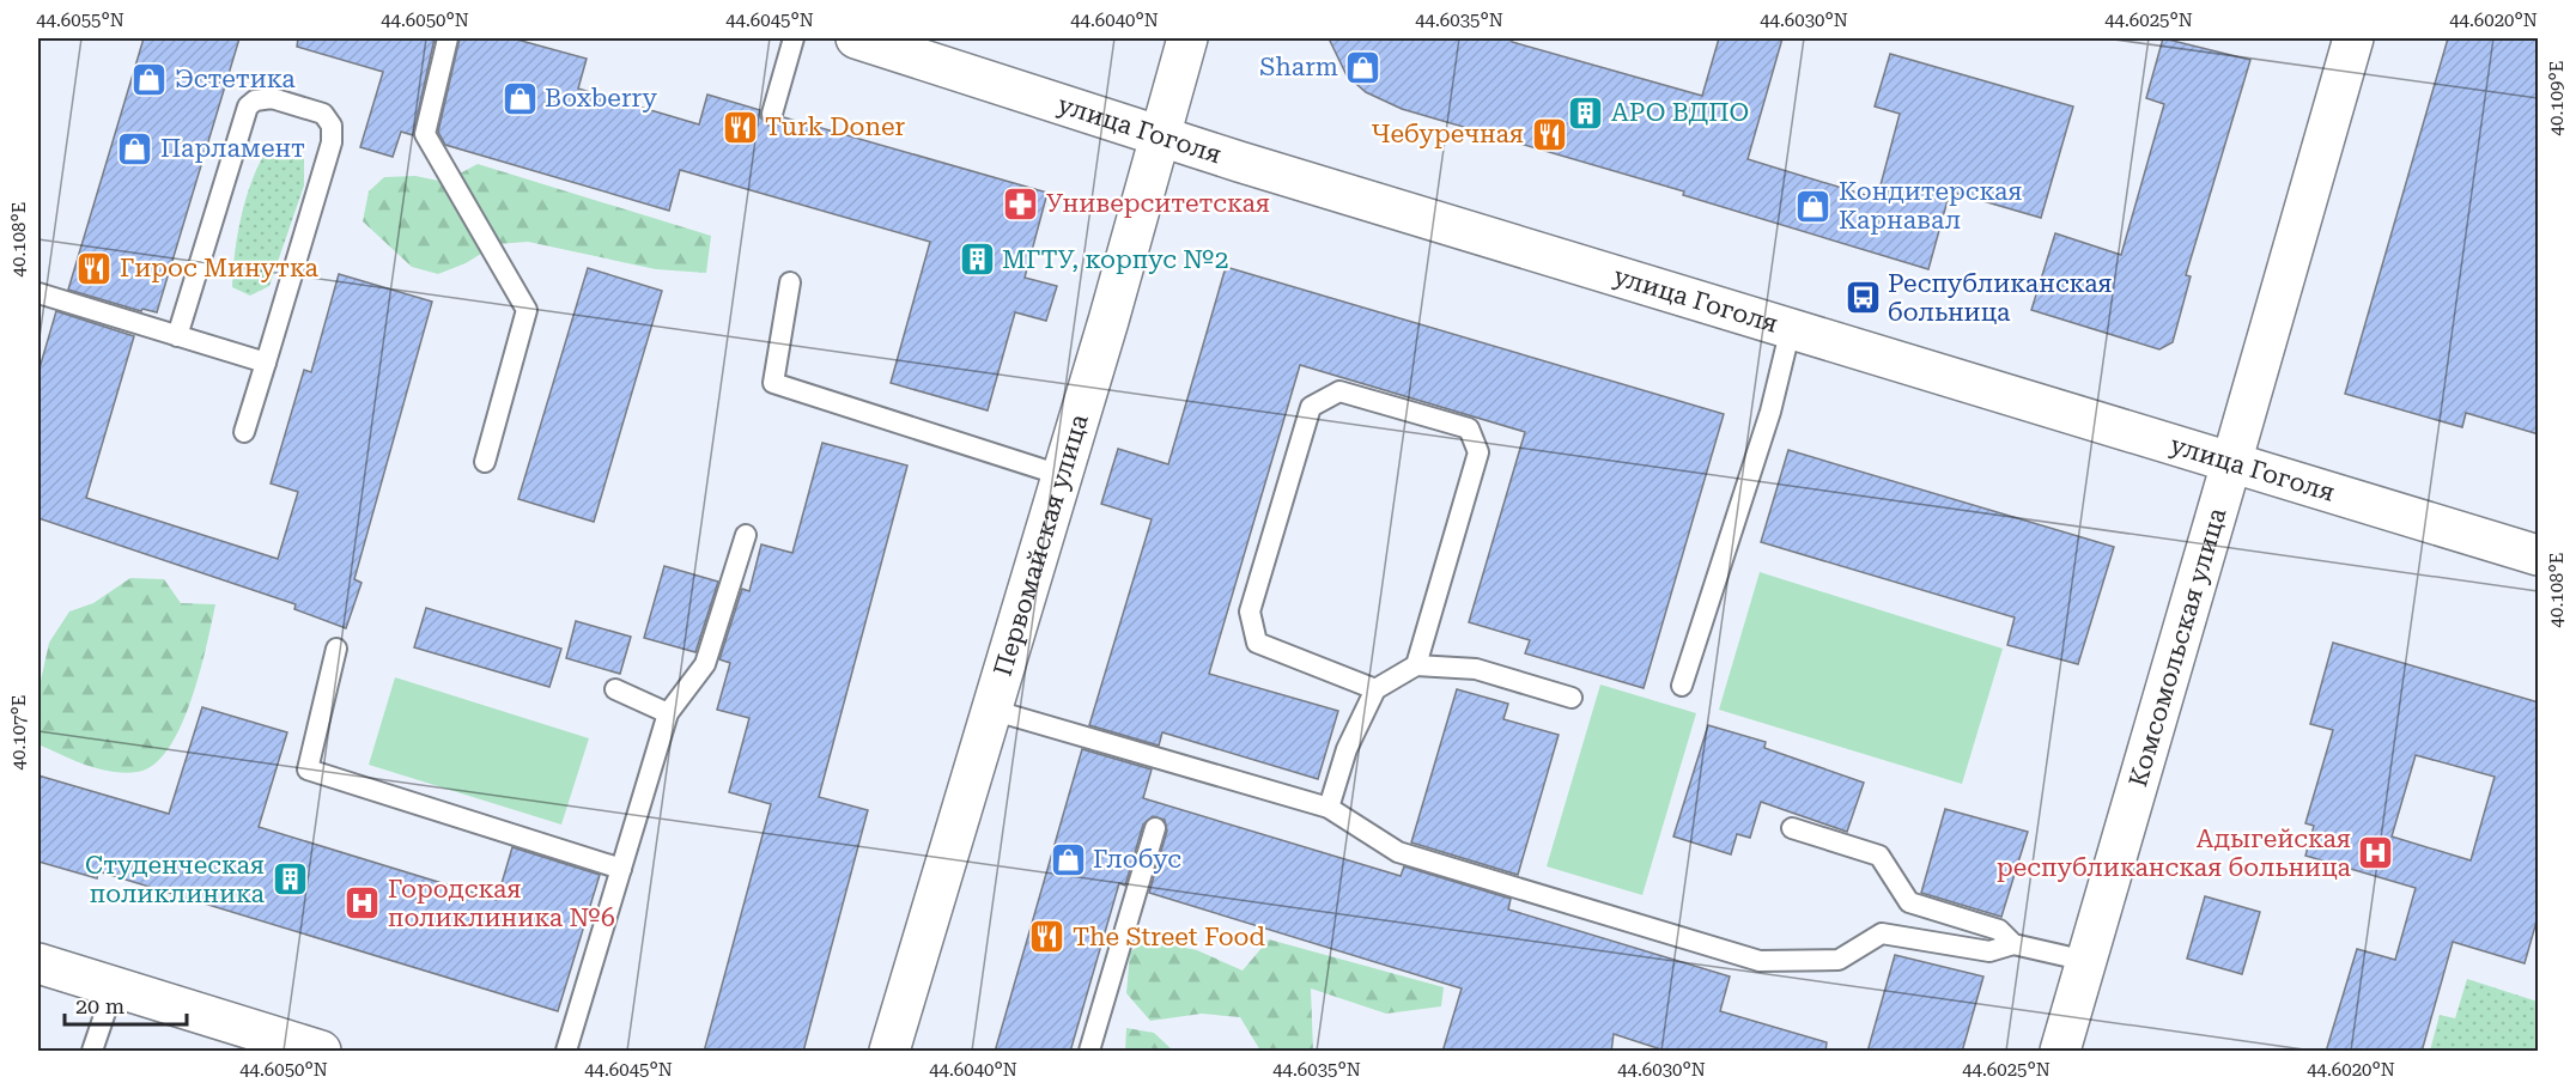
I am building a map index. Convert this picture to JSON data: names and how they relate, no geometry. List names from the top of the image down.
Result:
{
  "streets": {
    "street": ["улица Гоголя", "Первомайская улица", "Комсомольская улица"]
  },
  "crossings": [
    ["улица Гоголя", "Первомайская улица"],
    ["улица Гоголя", "Комсомольская улица"]
  ],
  "places": {
    "shop": [
      "Sharm",
      "Эстетика",
      "Boxberry",
      "Парламент",
      "Кондитерская Карнавал",
      "Глобус"
    ],
    "building": ["АРО ВДПО", "МГТУ, корпус №2", "Студенческая поликлиника"],
    "restaurant": [
      "Turk Doner",
      "Чебуречная",
      "Гирос Минутка",
      "The Street Food"
    ],
    "pharmacy": ["Университетская"],
    "bus stop": ["Республиканская больница"],
    "hospital": ["Адыгейская республиканская больница", "Городская поликлиника №6"]
  },
  "scale_bar": "20 m",
  "coordinates": [
    "44.6055°N",
    "44.6050°N",
    "44.6045°N",
    "44.6040°N",
    "44.6035°N",
    "44.6030°N",
    "44.6025°N",
    "44.6020°N",
    "40.109°E",
    "40.108°E",
    "40.107°E"
  ]
}
